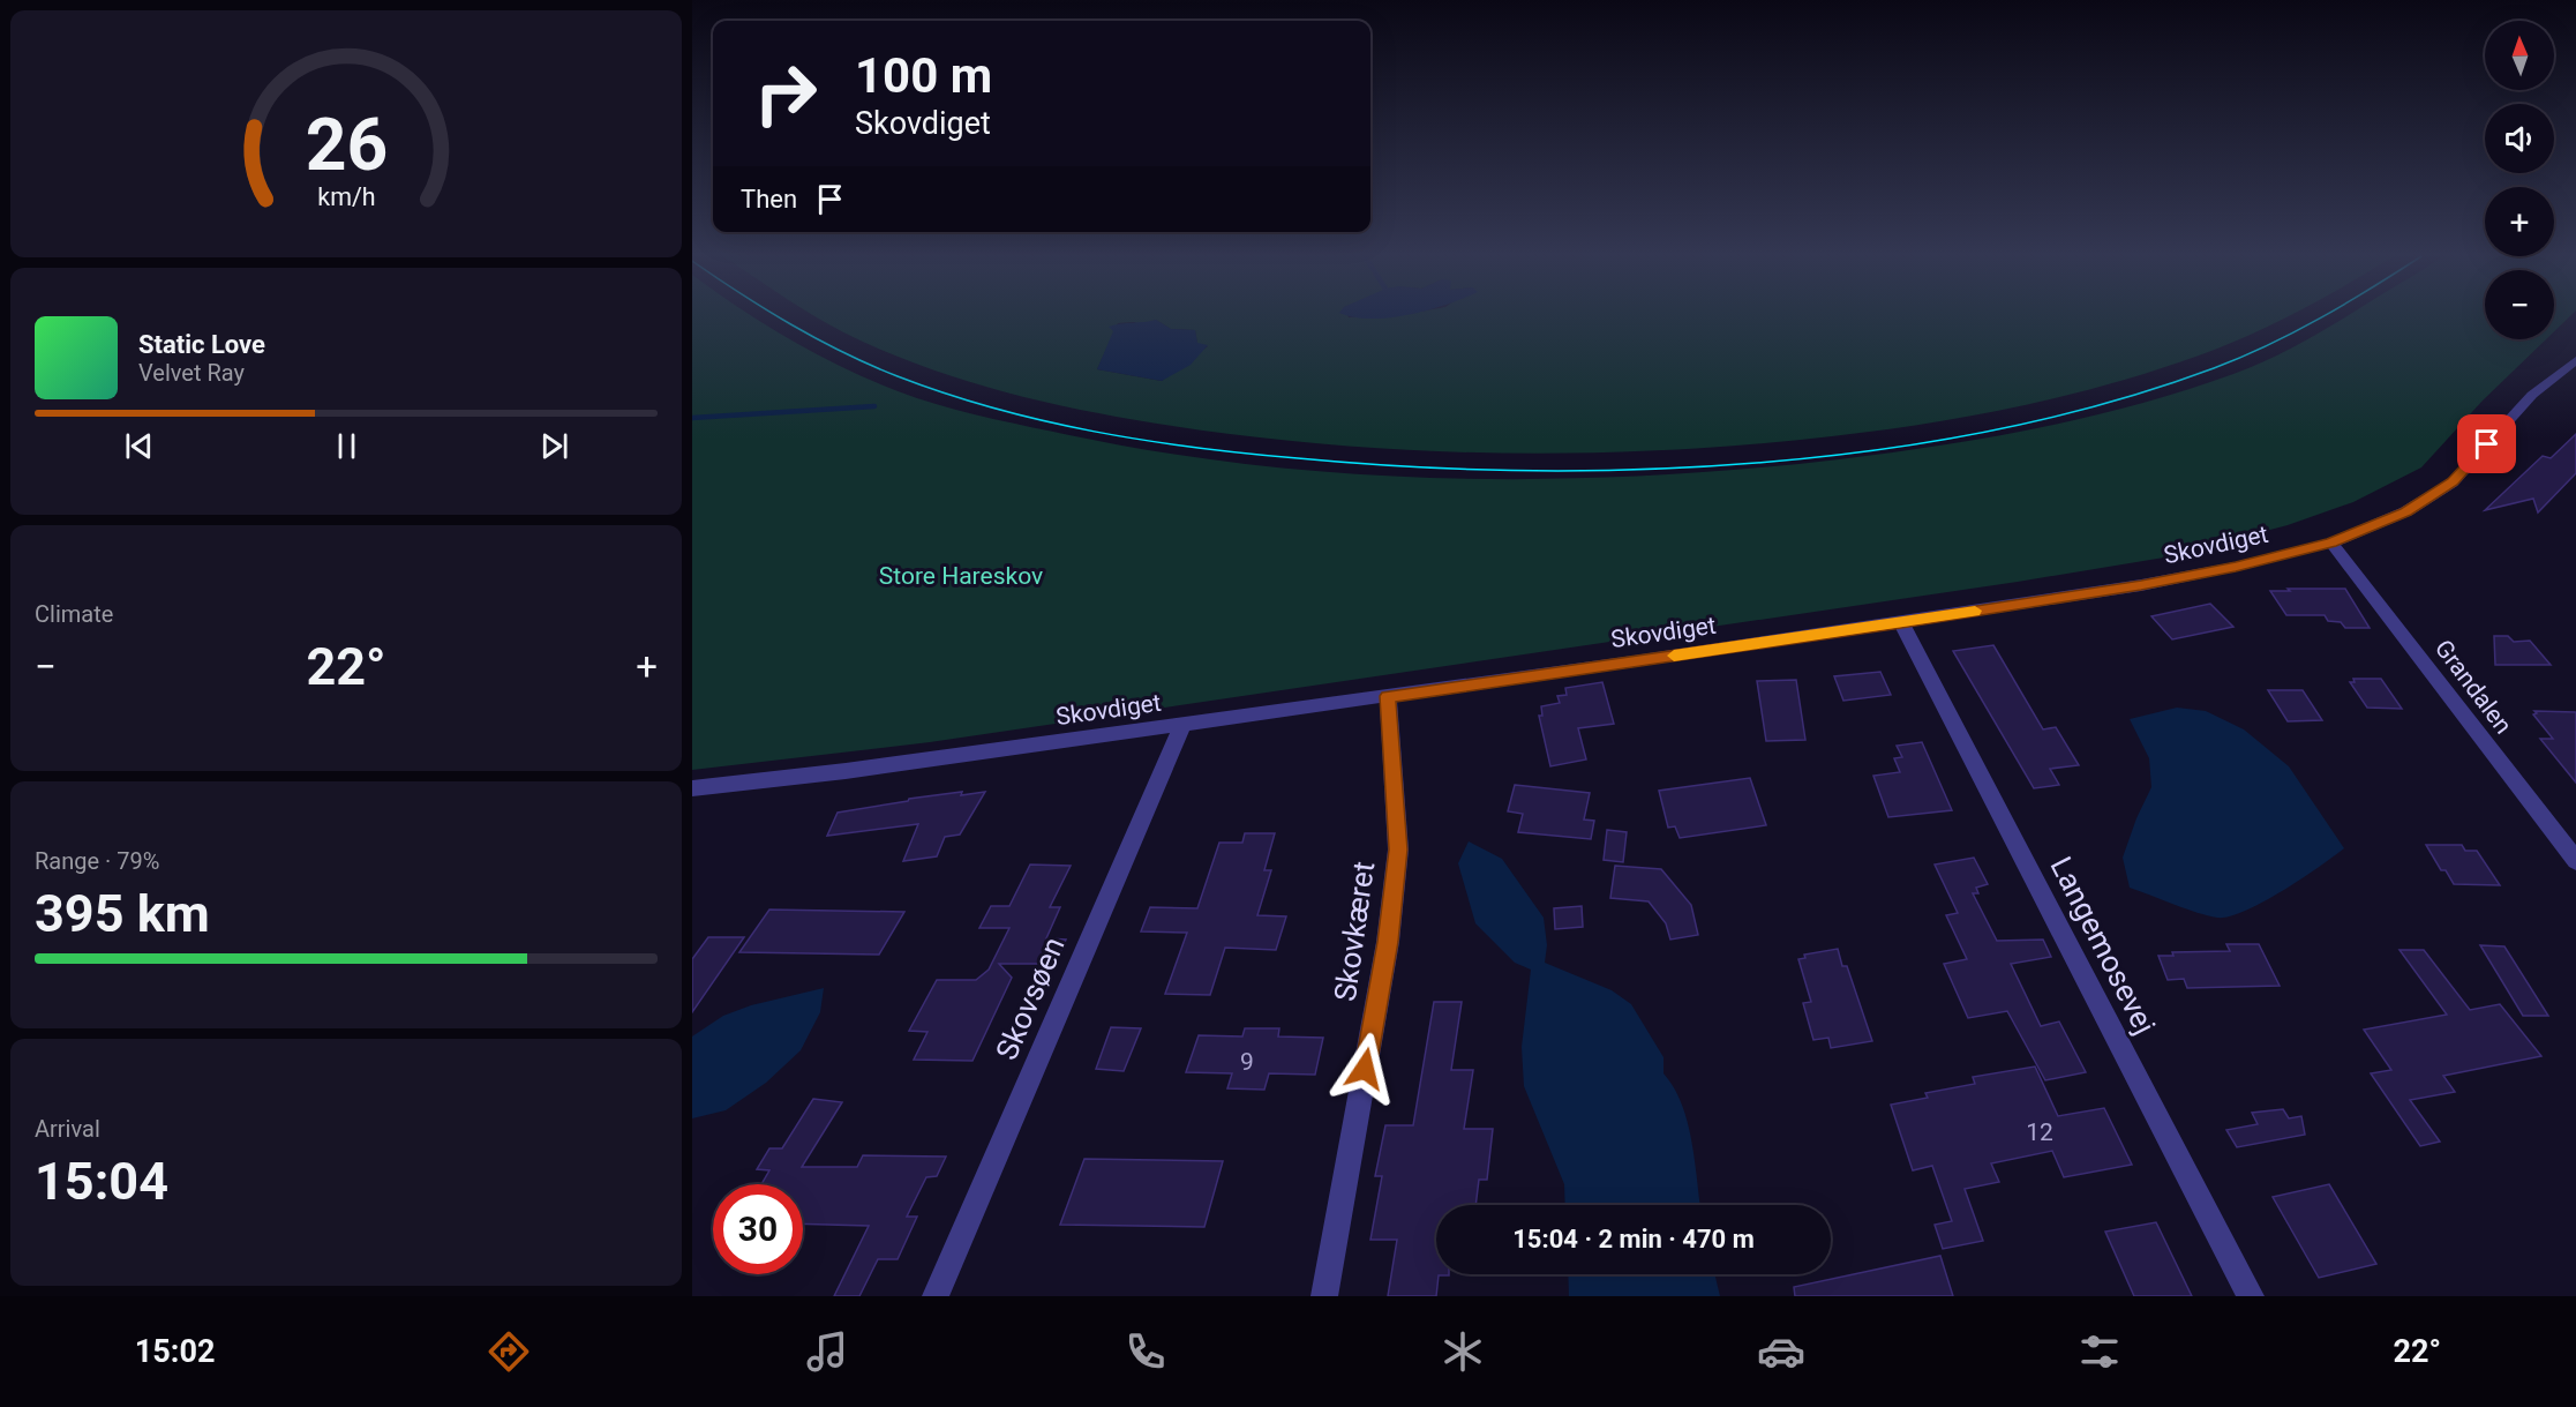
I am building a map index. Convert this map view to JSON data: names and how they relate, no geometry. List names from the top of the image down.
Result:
{
  "streets": {
    "street": [
      "Skovdiget",
      "Grandalen",
      "Skovkæret",
      "Langemosevej",
      "Skovsøen"
    ]
  },
  "crossings": [
    ["Skovdiget", "Grandalen"],
    ["Skovdiget", "Skovkæret"],
    ["Skovdiget", "Langemosevej"],
    ["Skovdiget", "Skovsøen"]
  ],
  "parks": ["Store Hareskov"],
  "house_numbers": ["9", "12"],
  "north": "top",
  "page": {
    "map_buttons": ["+", "−"],
    "turn": ["100 m", "Skovdiget"],
    "then": "Then",
    "song": ["Static Love", "Velvet Ray"],
    "tile": [
      "Climate",
      ["Range · 79%", "395 km"],
      ["Arrival", "15:04"]
    ],
    "heat": ["−", "22°", "+"],
    "limit": "30",
    "trip": "15:04 · 2 min · 470 m",
    "tabs": ["15:02", "22°"],
    "gauge": ["26", "km/h"]
  }
}
